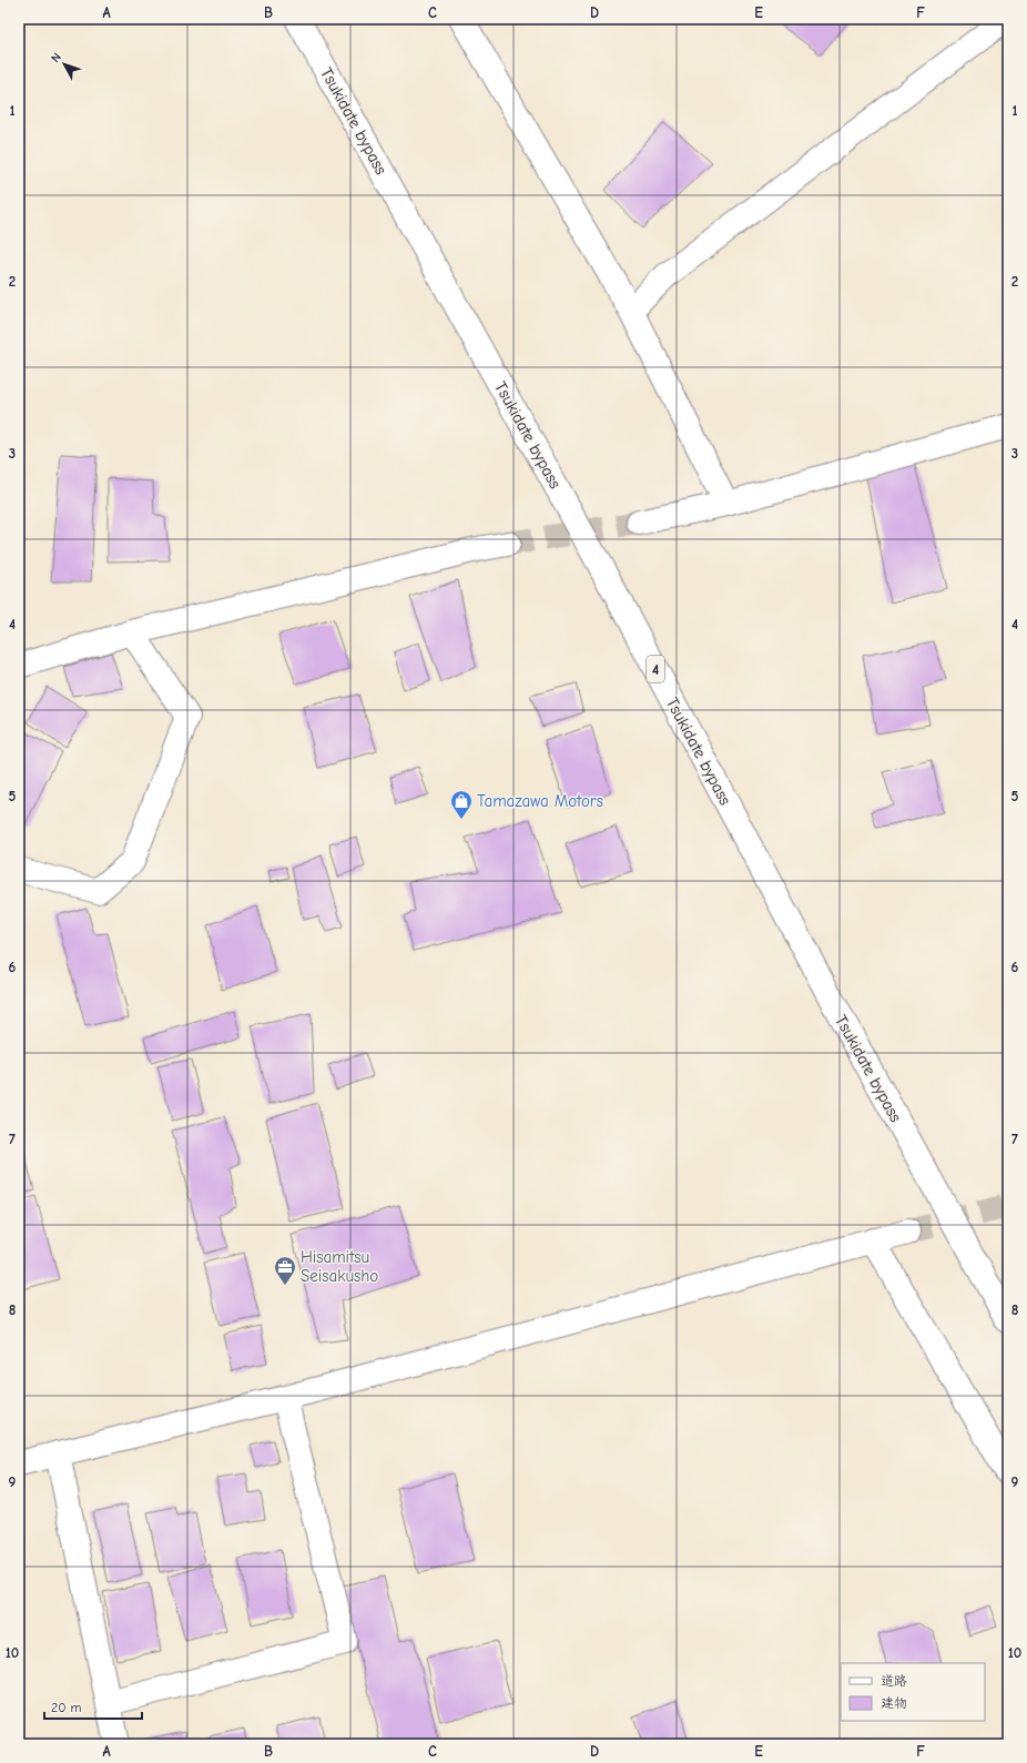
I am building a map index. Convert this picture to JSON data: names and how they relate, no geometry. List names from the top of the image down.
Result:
{
  "streets": {
    "main road": ["Tsukidate bypass", "4"]
  },
  "places": {
    "shop": ["Tamazawa Motors"],
    "office": ["Hisamitsu Seisakusho"]
  },
  "legend": ["道路", "建物"],
  "scale_bar": "20 m",
  "north": "top left",
  "grid": {
    "columns": [
      "A",
      "B",
      "C",
      "D",
      "E",
      "F"
    ],
    "rows": [
      "1",
      "2",
      "3",
      "4",
      "5",
      "6",
      "7",
      "8",
      "9",
      "10"
    ]
  }
}
